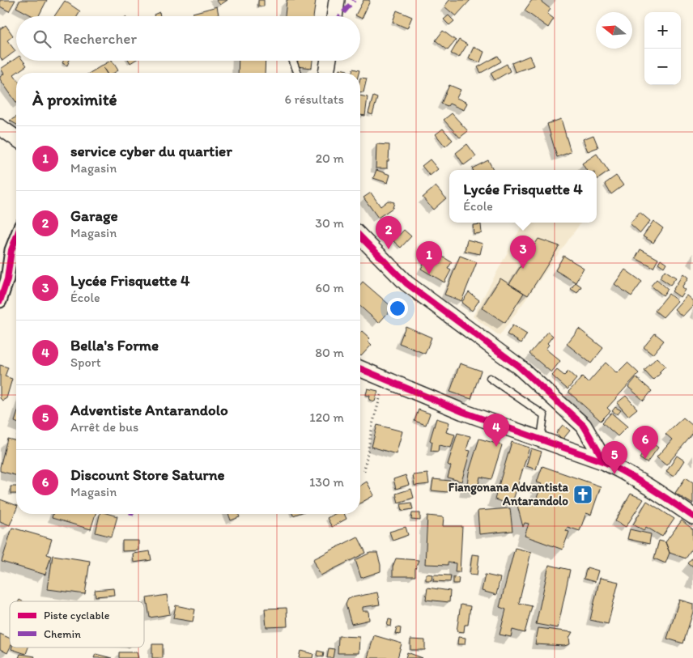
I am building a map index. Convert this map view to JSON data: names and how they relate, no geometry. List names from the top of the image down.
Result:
{
  "places": {
    "church": ["Fiangonana Advantista Antarandolo"]
  },
  "legend": ["Piste cyclable", "Chemin"],
  "north": "left",
  "page": {
    "map_buttons": ["+", "−"],
    "search": "Rechercher",
    "heading": ["À proximité", "6 résultats"],
    "list": [
      {
        "mark": "1",
        "name": "service cyber du quartier",
        "note": "Magasin",
        "value": "20 m"
      },
      {
        "mark": "2",
        "name": "Garage",
        "note": "Magasin",
        "value": "30 m"
      },
      {
        "mark": "3",
        "name": "Lycée Frisquette 4",
        "note": "École",
        "value": "60 m"
      },
      {
        "mark": "4",
        "name": "Bella's Forme",
        "note": "Sport",
        "value": "80 m"
      },
      {
        "mark": "5",
        "name": "Adventiste Antarandolo",
        "note": "Arrêt de bus",
        "value": "120 m"
      },
      {
        "mark": "6",
        "name": "Discount Store Saturne",
        "note": "Magasin",
        "value": "130 m"
      }
    ],
    "popup": ["Lycée Frisquette 4", "École"],
    "pins": [
      "2",
      "3",
      "1",
      "4",
      "6",
      "5"
    ]
  }
}
